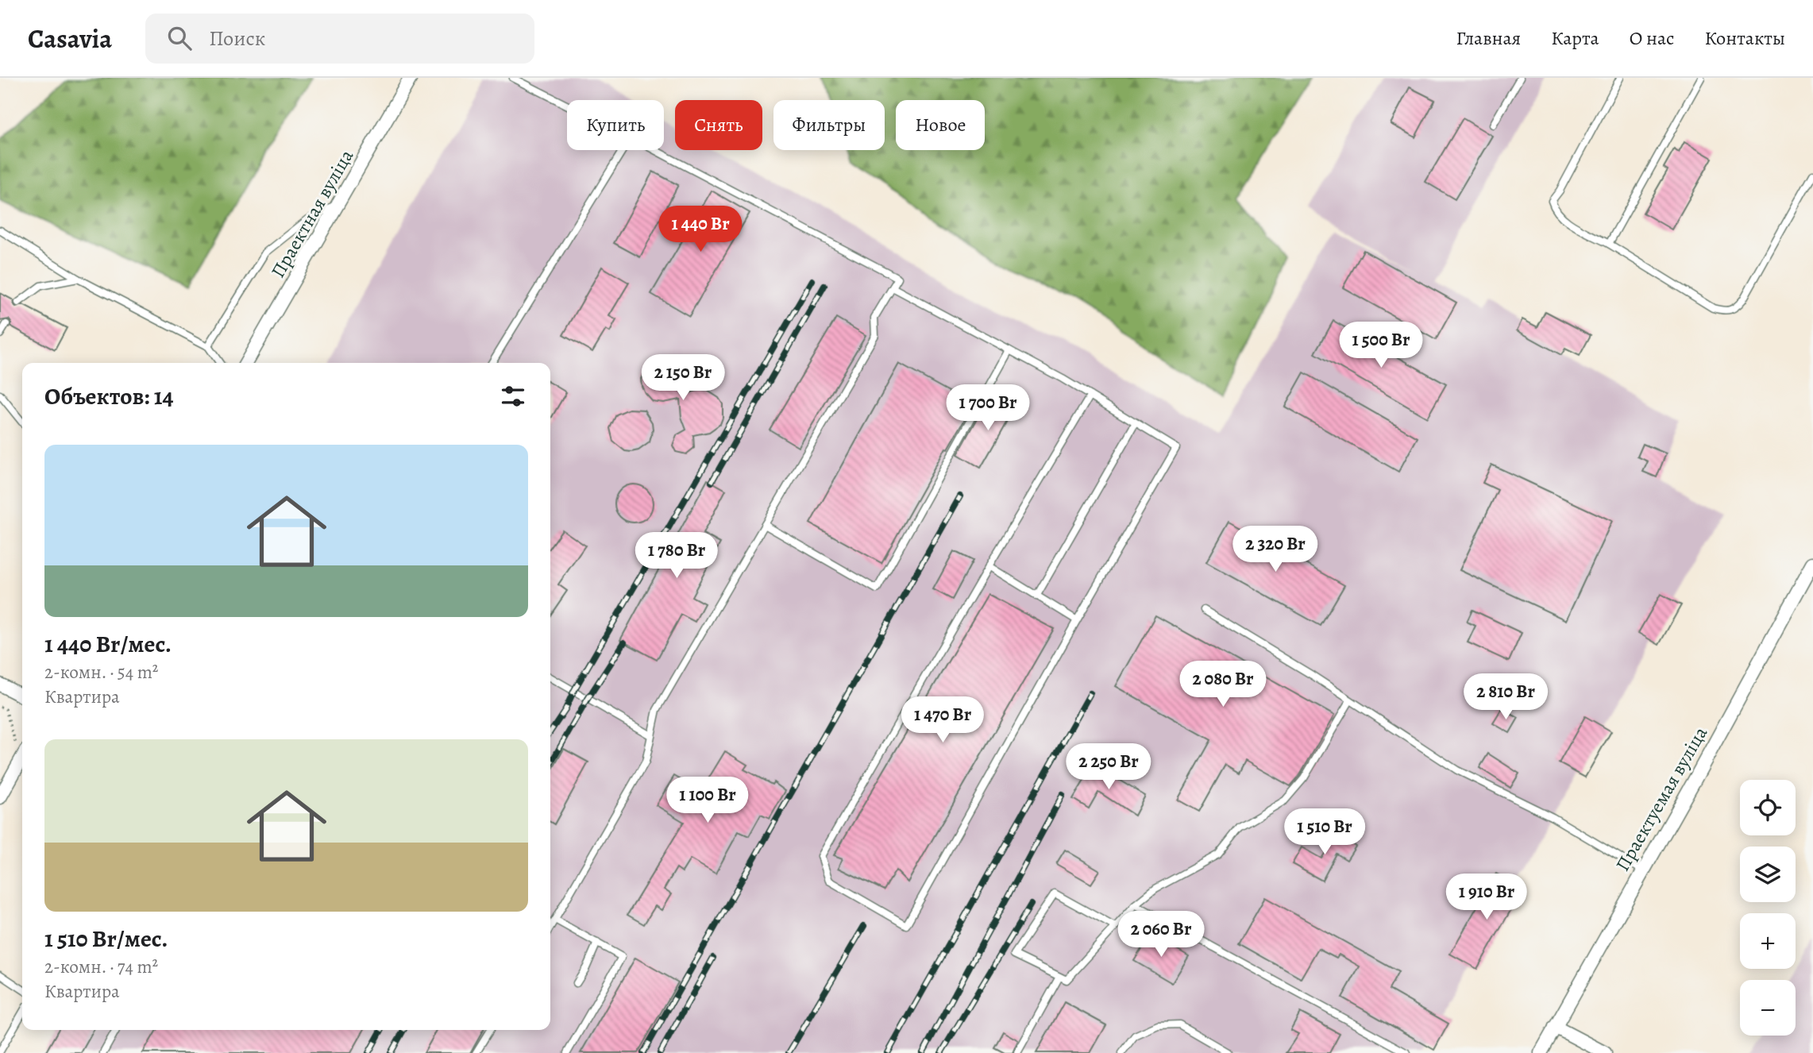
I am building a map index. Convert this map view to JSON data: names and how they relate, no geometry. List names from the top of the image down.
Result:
{
  "streets": {
    "street": ["Праектная вуліца", "Праектуемая вуліца"]
  },
  "page": {
    "header": "Casavia",
    "search": "Поиск",
    "nav": [
      "Главная",
      "Карта",
      "О нас",
      "Контакты"
    ],
    "chip": [
      "Купить",
      "Снять",
      "Фильтры",
      "Новое"
    ],
    "price": [
      "1 440 Br",
      "1 500 Br",
      "2 150 Br",
      "1 700 Br",
      "2 320 Br",
      "1 780 Br",
      "2 080 Br",
      "2 810 Br",
      "1 470 Br",
      "2 250 Br",
      "1 100 Br",
      "1 510 Br",
      "1 910 Br",
      "2 060 Br"
    ],
    "heading": "Объектов: 14",
    "list": [
      {
        "name": "1 440 Br/мес.",
        "note": "2-комн. · 54 m² · Квартира"
      },
      {
        "name": "1 510 Br/мес.",
        "note": "2-комн. · 74 m² · Квартира"
      }
    ],
    "map_buttons": ["+", "−"]
  }
}
